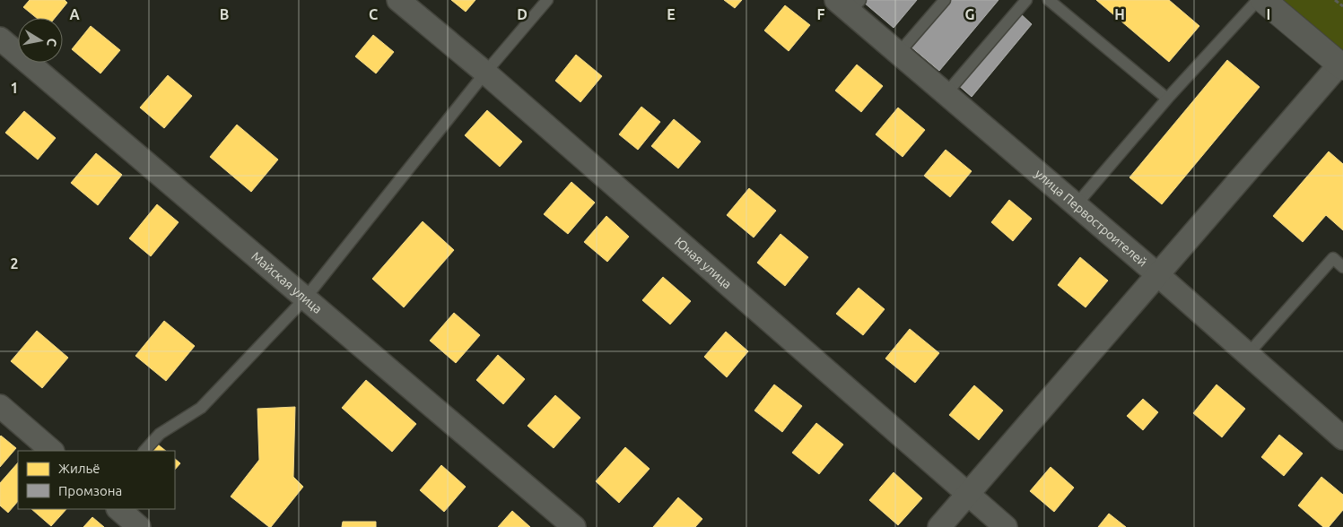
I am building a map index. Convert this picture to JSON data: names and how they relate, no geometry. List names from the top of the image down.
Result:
{
  "streets": {
    "street": ["улица Первостроителей", "Юная улица", "Майская улица"]
  },
  "legend": ["Жильё", "Промзона"],
  "north": "right",
  "grid": {
    "columns": [
      "A",
      "B",
      "C",
      "D",
      "E",
      "F",
      "G",
      "H",
      "I"
    ],
    "rows": ["1", "2"]
  }
}
